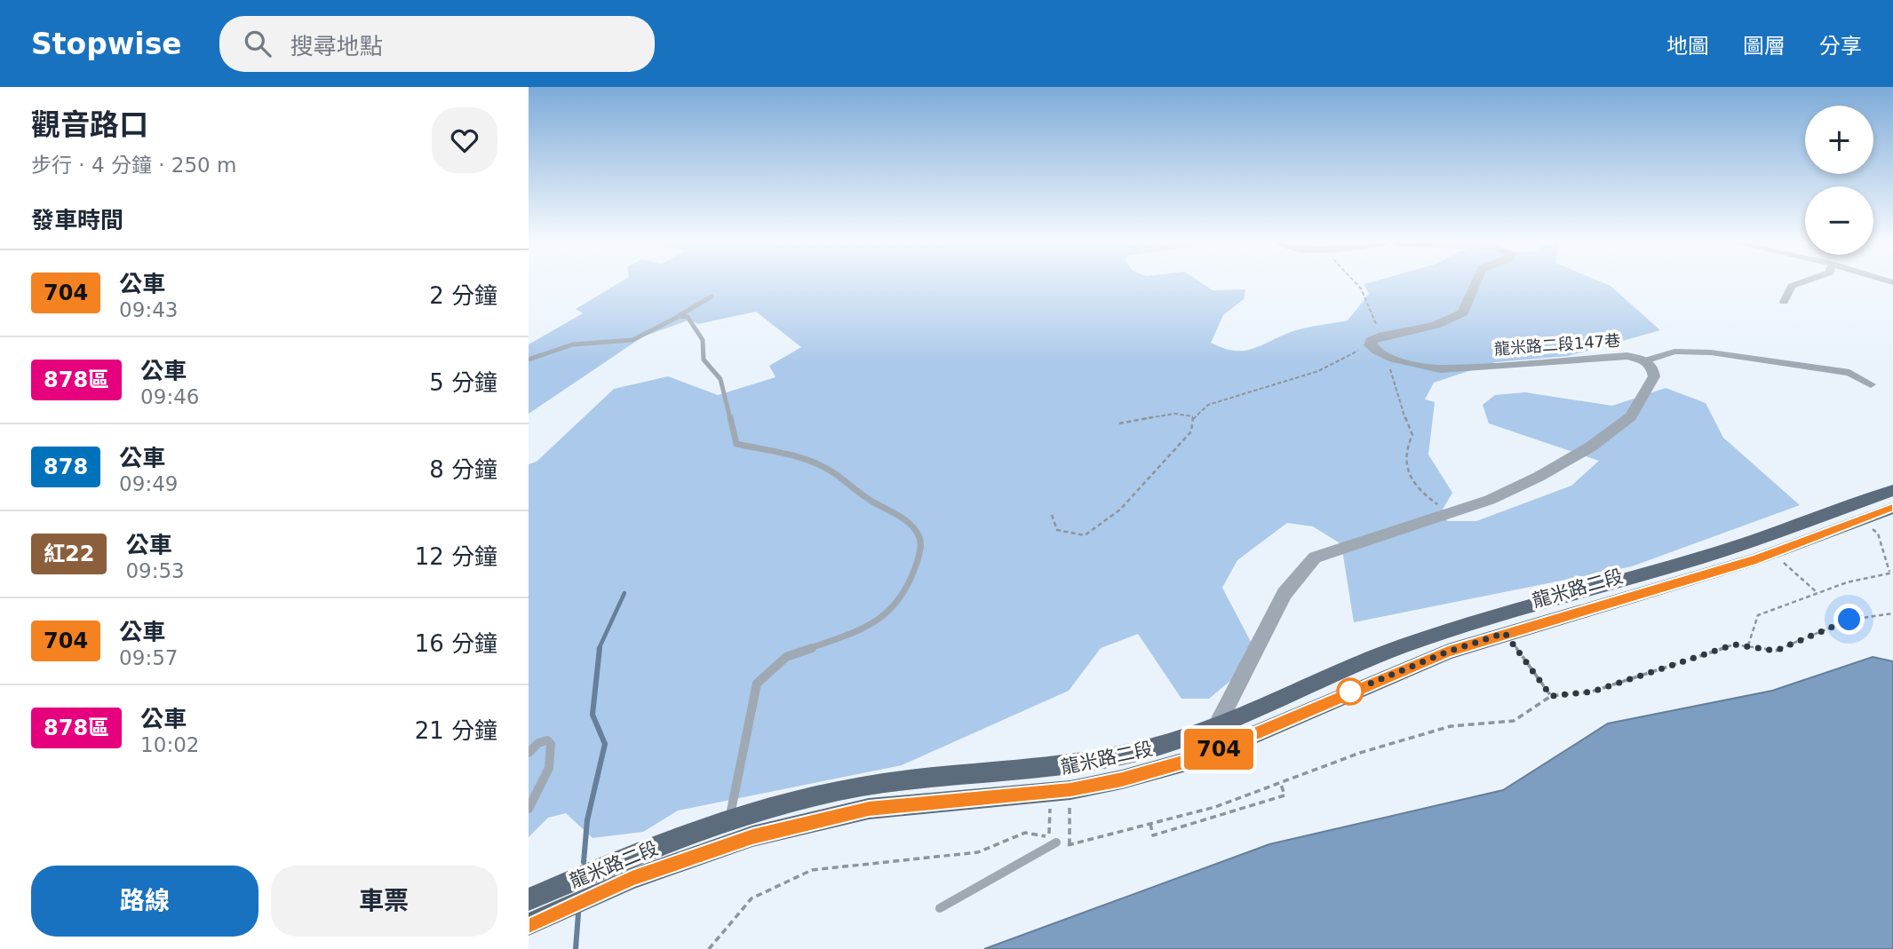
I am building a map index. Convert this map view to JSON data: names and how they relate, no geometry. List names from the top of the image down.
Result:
{
  "streets": {
    "main road": ["龍米路二段"],
    "street": ["龍米路二段147巷"]
  },
  "lines": ["bus line 704"],
  "page": {
    "header": "Stopwise",
    "search": "搜尋地點",
    "nav": ["地圖", "圖層", "分享"],
    "heading": [
      ["觀音路口", "步行 · 4 分鐘 · 250 m"],
      "發車時間"
    ],
    "on_map": "704",
    "map_buttons": ["+", "−"],
    "list": [
      {
        "mark": "704",
        "name": "公車",
        "note": "09:43",
        "value": "2 分鐘"
      },
      {
        "mark": "878區",
        "name": "公車",
        "note": "09:46",
        "value": "5 分鐘"
      },
      {
        "mark": "878",
        "name": "公車",
        "note": "09:49",
        "value": "8 分鐘"
      },
      {
        "mark": "紅22",
        "name": "公車",
        "note": "09:53",
        "value": "12 分鐘"
      },
      {
        "mark": "704",
        "name": "公車",
        "note": "09:57",
        "value": "16 分鐘"
      },
      {
        "mark": "878區",
        "name": "公車",
        "note": "10:02",
        "value": "21 分鐘"
      }
    ],
    "buttons": ["路線", "車票"]
  }
}
